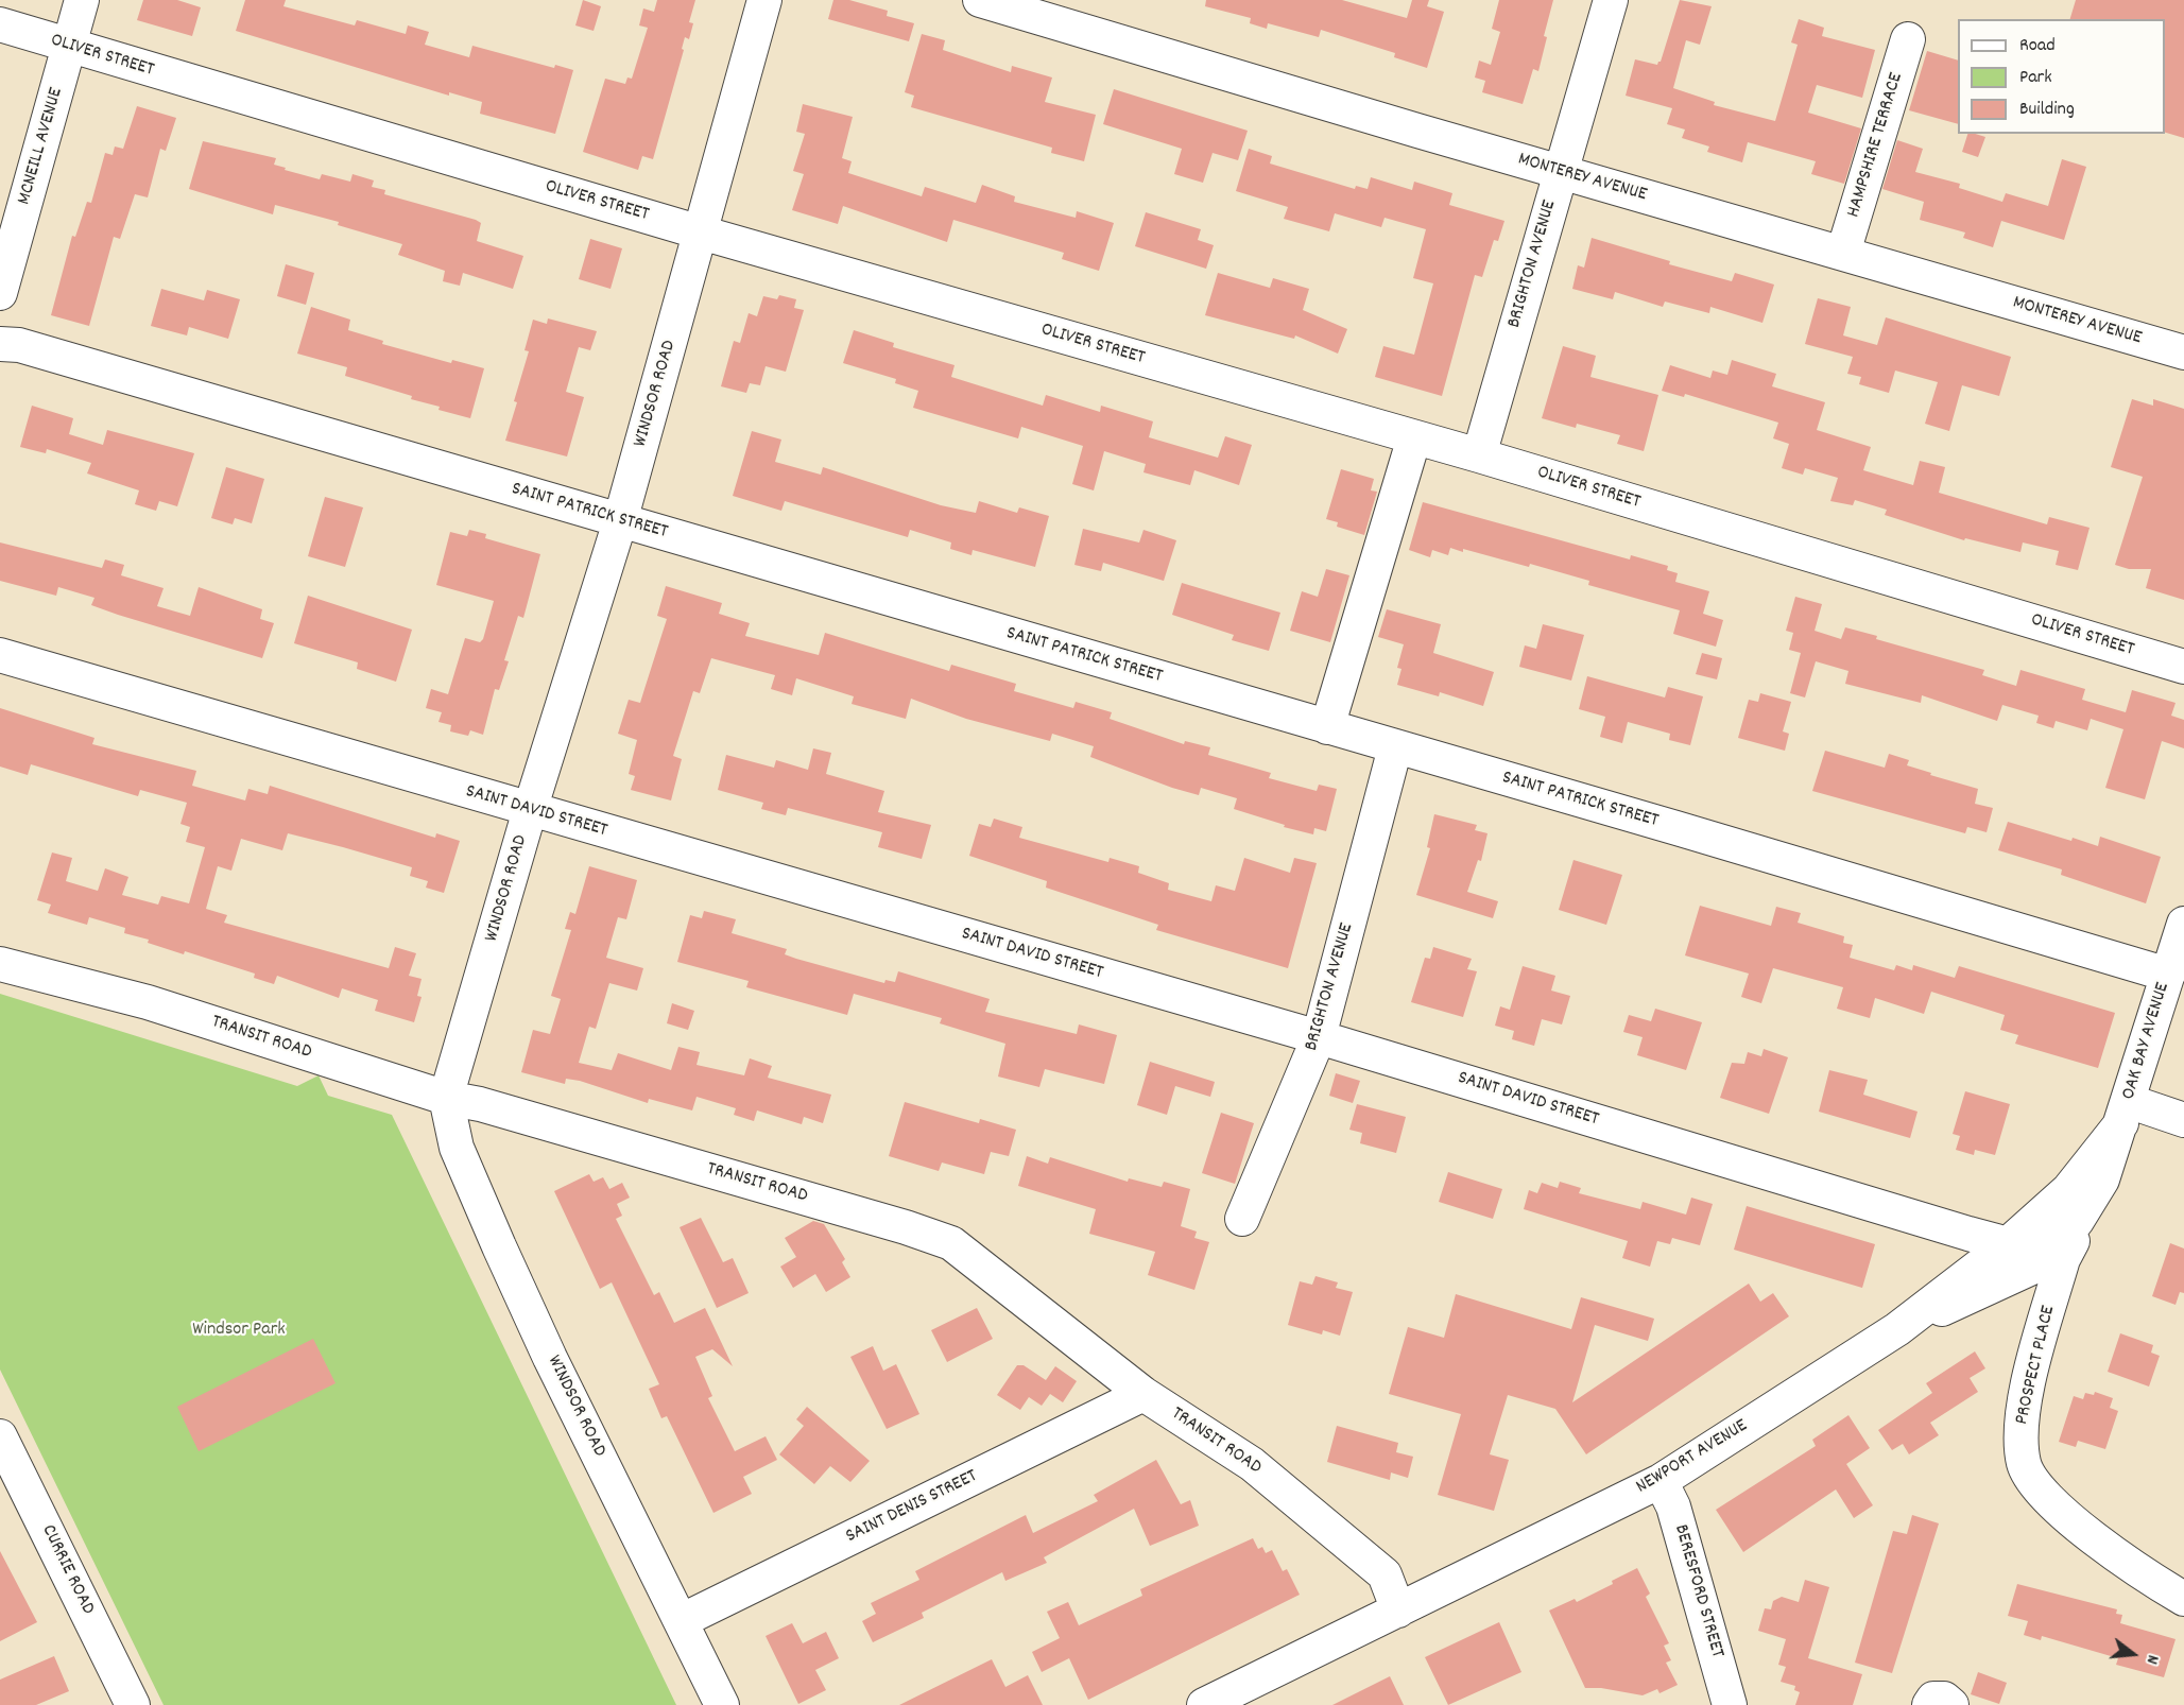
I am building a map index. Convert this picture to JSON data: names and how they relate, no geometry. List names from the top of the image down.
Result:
{
  "streets": {
    "street": [
      "OLIVER STREET",
      "HAMPSHIRE TERRACE",
      "MCNEILL AVENUE",
      "MONTEREY AVENUE",
      "BRIGHTON AVENUE",
      "WINDSOR ROAD",
      "SAINT PATRICK STREET",
      "SAINT DAVID STREET",
      "TRANSIT ROAD",
      "OAK BAY AVENUE",
      "PROSPECT PLACE",
      "NEWPORT AVENUE",
      "SAINT DENIS STREET",
      "CURRIE ROAD",
      "BERESFORD STREET"
    ]
  },
  "crossings": [
    ["OLIVER STREET", "MCNEILL AVENUE"],
    ["OLIVER STREET", "BRIGHTON AVENUE"],
    ["OLIVER STREET", "WINDSOR ROAD"],
    ["HAMPSHIRE TERRACE", "MONTEREY AVENUE"],
    ["MONTEREY AVENUE", "BRIGHTON AVENUE"],
    ["BRIGHTON AVENUE", "SAINT PATRICK STREET"],
    ["BRIGHTON AVENUE", "SAINT DAVID STREET"],
    ["WINDSOR ROAD", "SAINT PATRICK STREET"],
    ["WINDSOR ROAD", "SAINT DAVID STREET"],
    ["WINDSOR ROAD", "TRANSIT ROAD"],
    ["WINDSOR ROAD", "SAINT DENIS STREET"],
    ["SAINT PATRICK STREET", "OAK BAY AVENUE"],
    ["SAINT DAVID STREET", "PROSPECT PLACE"],
    ["SAINT DAVID STREET", "NEWPORT AVENUE"],
    ["TRANSIT ROAD", "NEWPORT AVENUE"],
    ["TRANSIT ROAD", "SAINT DENIS STREET"],
    ["OAK BAY AVENUE", "PROSPECT PLACE"],
    ["OAK BAY AVENUE", "NEWPORT AVENUE"],
    ["NEWPORT AVENUE", "BERESFORD STREET"]
  ],
  "parks": ["Windsor Park"],
  "legend": ["Road", "Park", "Building"],
  "north": "right"
}
